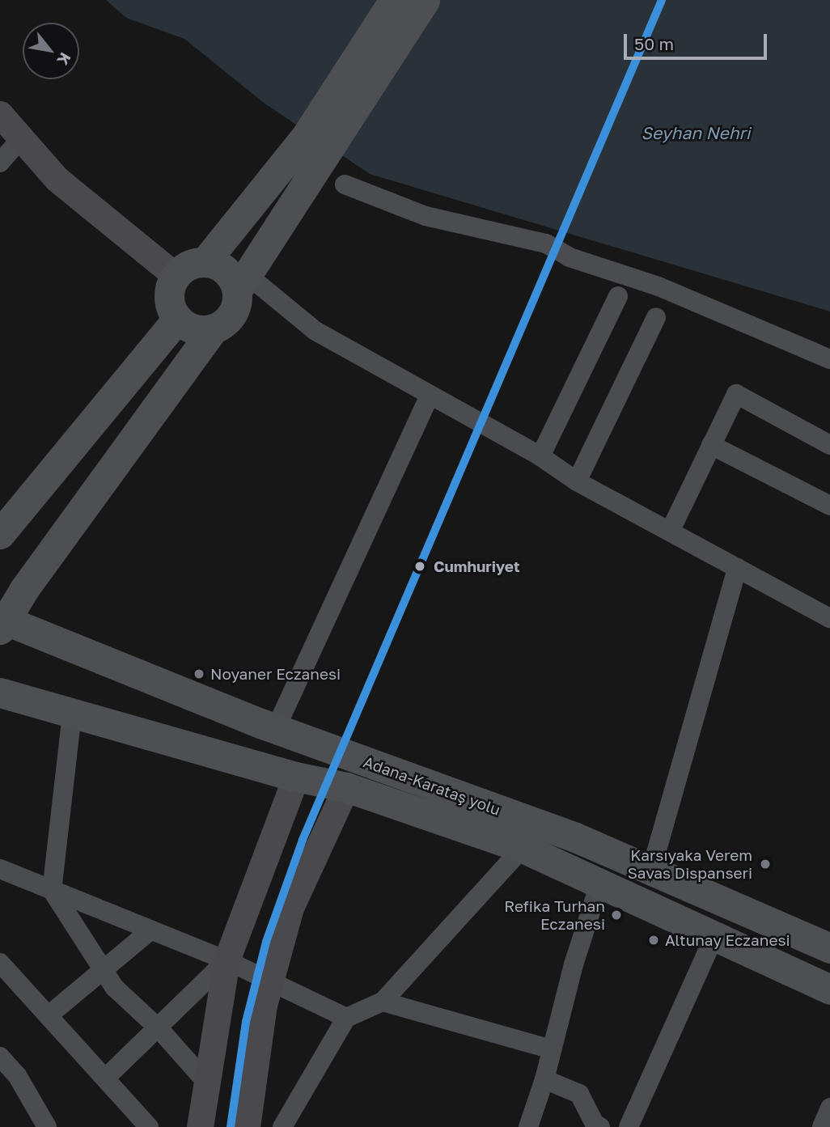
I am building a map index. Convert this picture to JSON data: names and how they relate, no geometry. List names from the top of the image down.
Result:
{
  "streets": {
    "main road": ["Adana-Karataş yolu"]
  },
  "water": ["Seyhan Nehri"],
  "places": [
    "Cumhuriyet",
    "Noyaner Eczanesi",
    "Karsıyaka Verem Savas Dispanseri",
    "Refika Turhan Eczanesi",
    "Altunay Eczanesi"
  ],
  "scale_bar": "50 m",
  "north": "bottom right"
}
